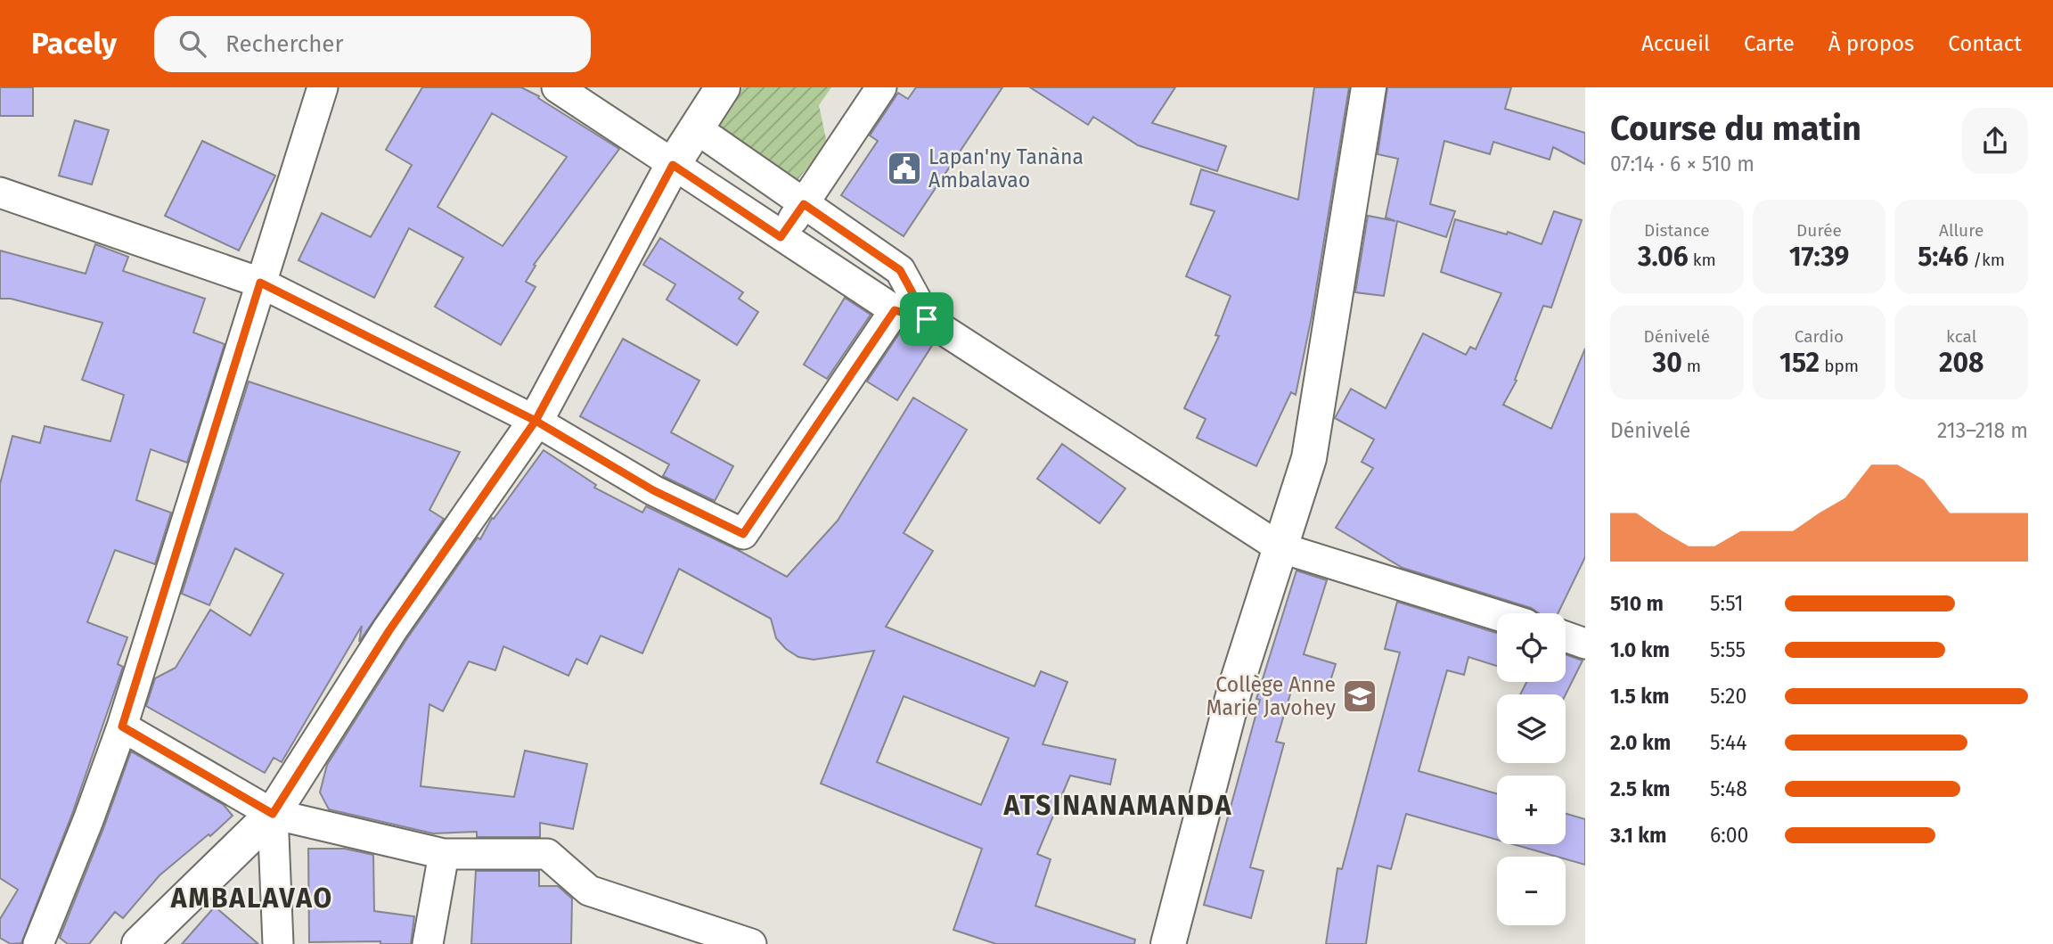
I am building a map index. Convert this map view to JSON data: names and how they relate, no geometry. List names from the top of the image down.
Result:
{
  "districts": ["ATSINANAMANDA", "AMBALAVAO"],
  "places": {
    "public building": ["Lapan'ny Tanàna Ambalavao"],
    "school or university": ["Collège Anne Marie Javohey"]
  },
  "page": {
    "header": "Pacely",
    "search": "Rechercher",
    "nav": [
      "Accueil",
      "Carte",
      "À propos",
      "Contact"
    ],
    "heading": ["Course du matin", "07:14 · 6 × 510 m"],
    "stats": [
      ["Distance", "3.06 km"],
      ["Durée", "17:39"],
      ["Allure", "5:46 /km"],
      ["Dénivelé", "30 m"],
      ["Cardio", "152 bpm"],
      ["kcal", "208"]
    ],
    "chart": ["Dénivelé", "213–218 m"],
    "list": [
      {
        "name": "510 m",
        "note": "5:51"
      },
      {
        "name": "1.0 km",
        "note": "5:55"
      },
      {
        "name": "1.5 km",
        "note": "5:20"
      },
      {
        "name": "2.0 km",
        "note": "5:44"
      },
      {
        "name": "2.5 km",
        "note": "5:48"
      },
      {
        "name": "3.1 km",
        "note": "6:00"
      }
    ],
    "map_buttons": ["+", "−"]
  }
}
